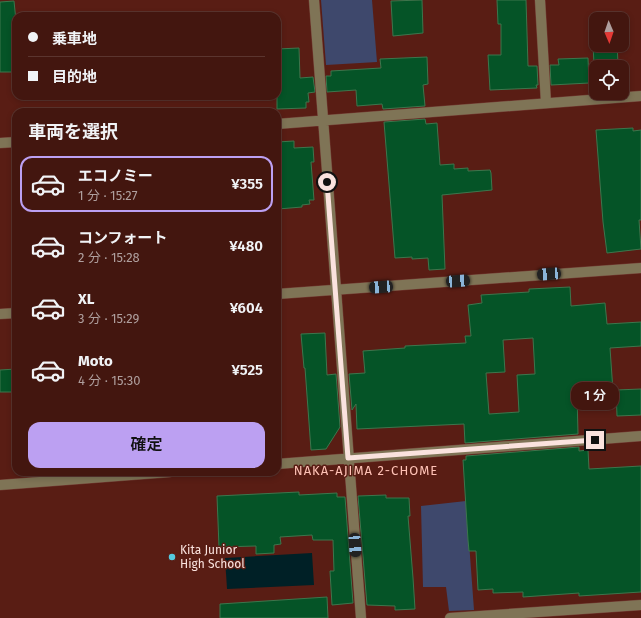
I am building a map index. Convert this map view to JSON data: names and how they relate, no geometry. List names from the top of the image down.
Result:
{
  "districts": ["NAKA-AJIMA 2-CHOME"],
  "places": ["Kita Junior High School"],
  "north": "bottom",
  "page": {
    "banner": ["乗車地", "目的地"],
    "heading": "車両を選択",
    "list": [
      {
        "name": "エコノミー",
        "note": "1 分 · 15:27",
        "value": "¥355"
      },
      {
        "name": "コンフォート",
        "note": "2 分 · 15:28",
        "value": "¥480"
      },
      {
        "name": "XL",
        "note": "3 分 · 15:29",
        "value": "¥604"
      },
      {
        "name": "Moto",
        "note": "4 分 · 15:30",
        "value": "¥525"
      }
    ],
    "bubble": "1 分",
    "buttons": "確定"
  }
}
